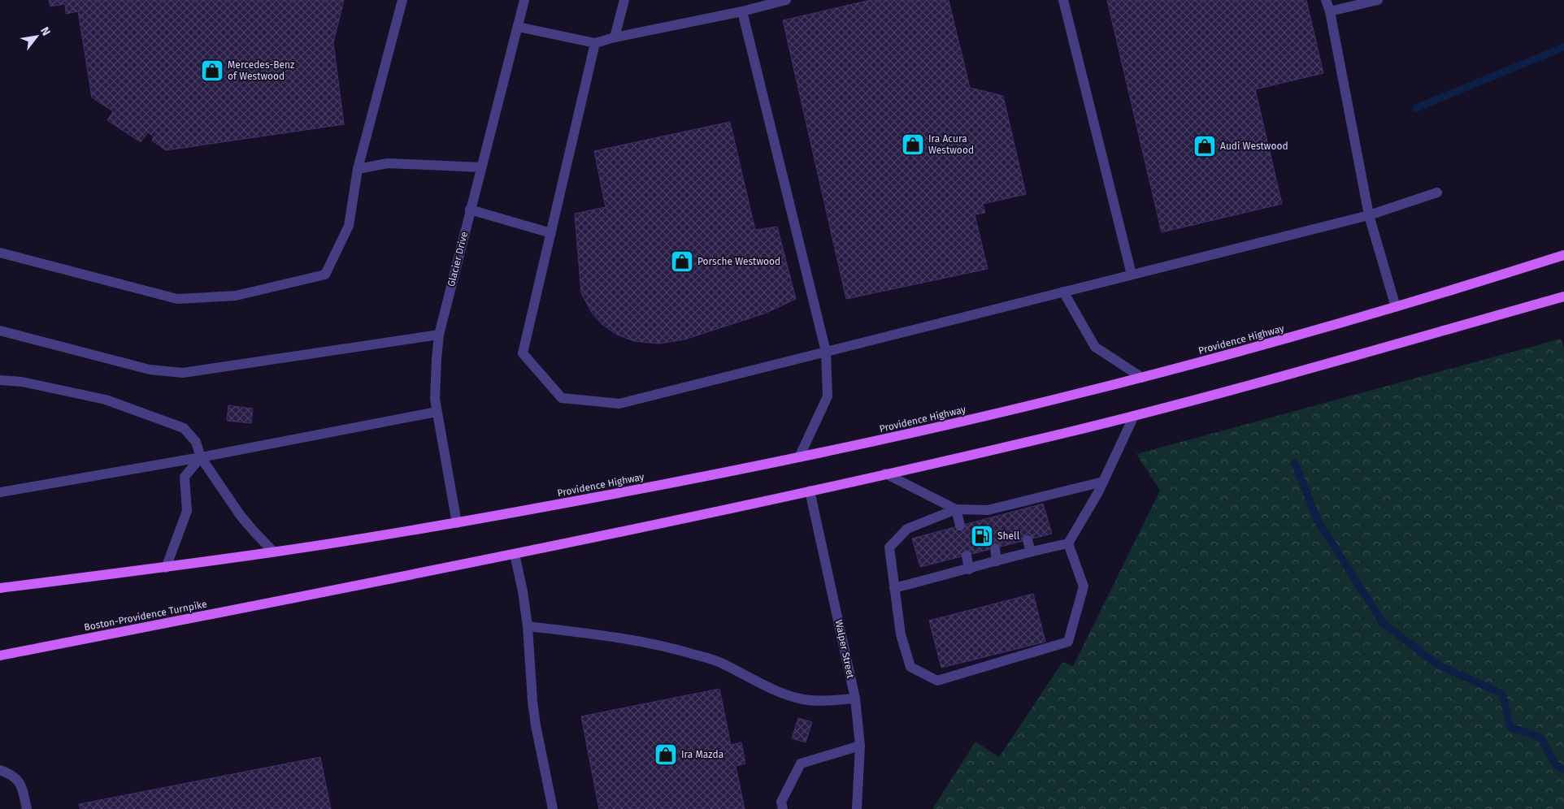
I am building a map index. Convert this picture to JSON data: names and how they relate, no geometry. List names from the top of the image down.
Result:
{
  "streets": {
    "main road": ["Providence Highway", "Boston-Providence Turnpike"],
    "street": ["Glacier Drive", "Walper Street"]
  },
  "crossings": [
    ["Glacier Drive", "Providence Highway"]
  ],
  "places": {
    "shop": [
      "Mercedes-Benz of Westwood",
      "Ira Acura Westwood",
      "Audi Westwood",
      "Porsche Westwood",
      "Ira Mazda"
    ],
    "fuel station": ["Shell"]
  },
  "north": "top right"
}
